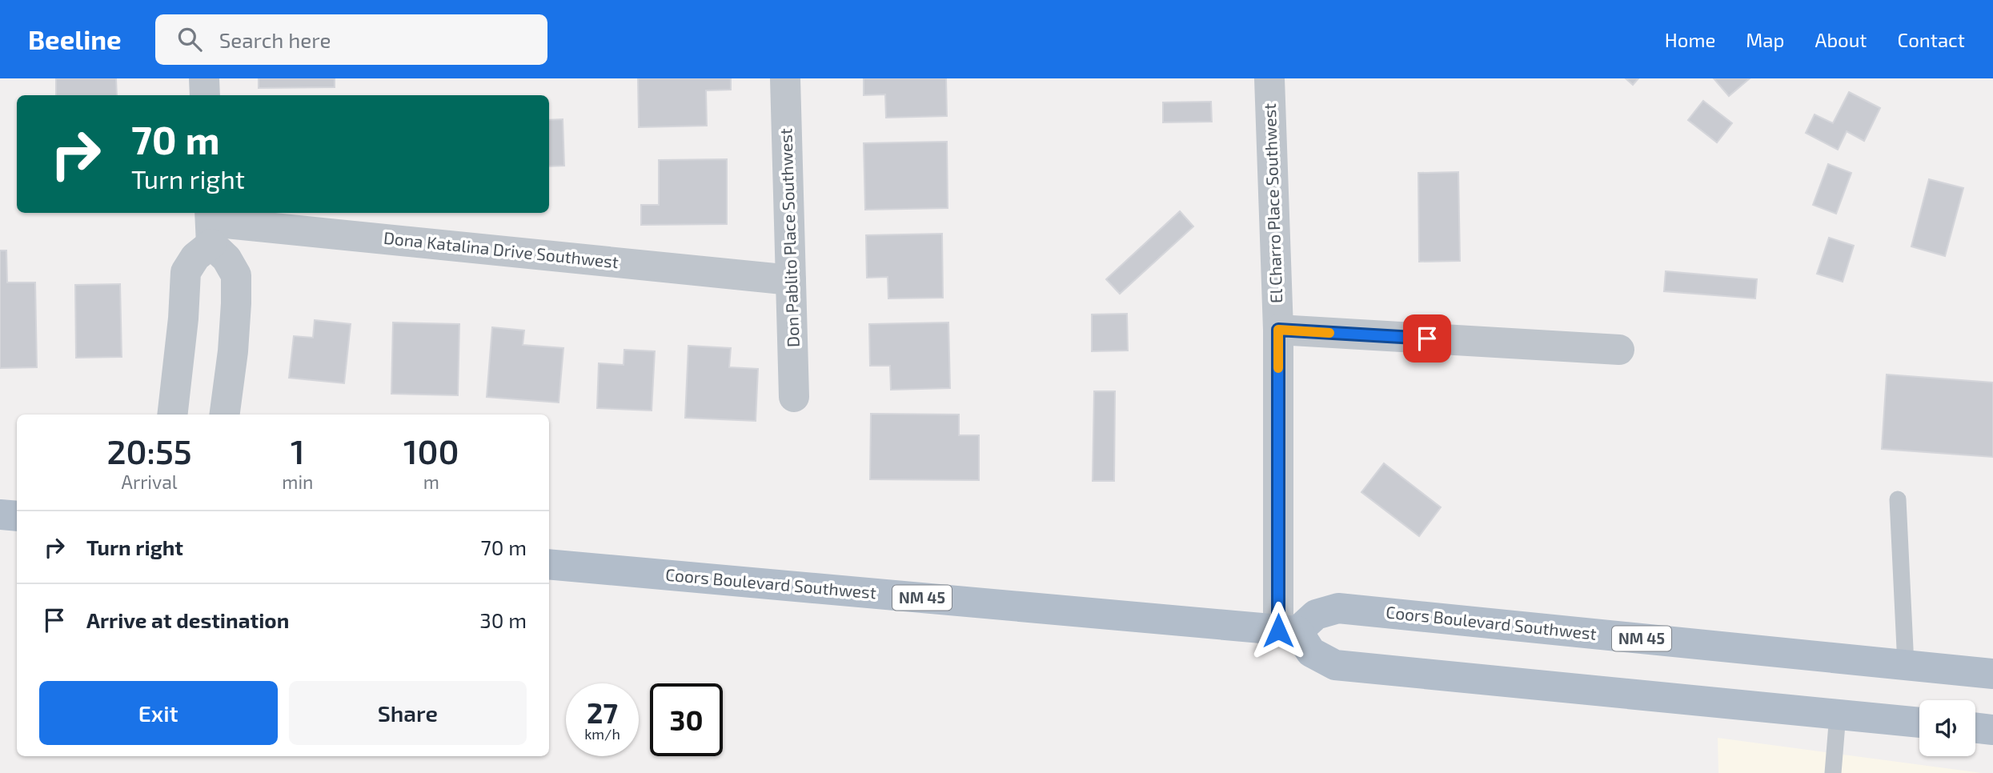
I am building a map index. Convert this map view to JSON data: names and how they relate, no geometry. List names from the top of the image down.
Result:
{
  "streets": {
    "main road": ["Coors Boulevard Southwest", "NM 45"],
    "street": ["El Charro Place Southwest", "Don Pablito Place Southwest", "Dona Katalina Drive Southwest"]
  },
  "crossings": [
    ["El Charro Place Southwest", "Coors Boulevard Southwest"],
    ["Don Pablito Place Southwest", "Dona Katalina Drive Southwest"]
  ],
  "page": {
    "header": "Beeline",
    "search": "Search here",
    "nav": [
      "Home",
      "Map",
      "About",
      "Contact"
    ],
    "turn": ["70 m", "Turn right"],
    "eta": [
      "20:55",
      "Arrival",
      "1",
      "min",
      "100",
      "m"
    ],
    "list": [
      {
        "name": "Turn right",
        "value": "70 m"
      },
      {
        "name": "Arrive at destination",
        "value": "30 m"
      }
    ],
    "buttons": ["Exit", "Share"],
    "speed": "27 km/h",
    "limit": "30"
  }
}
